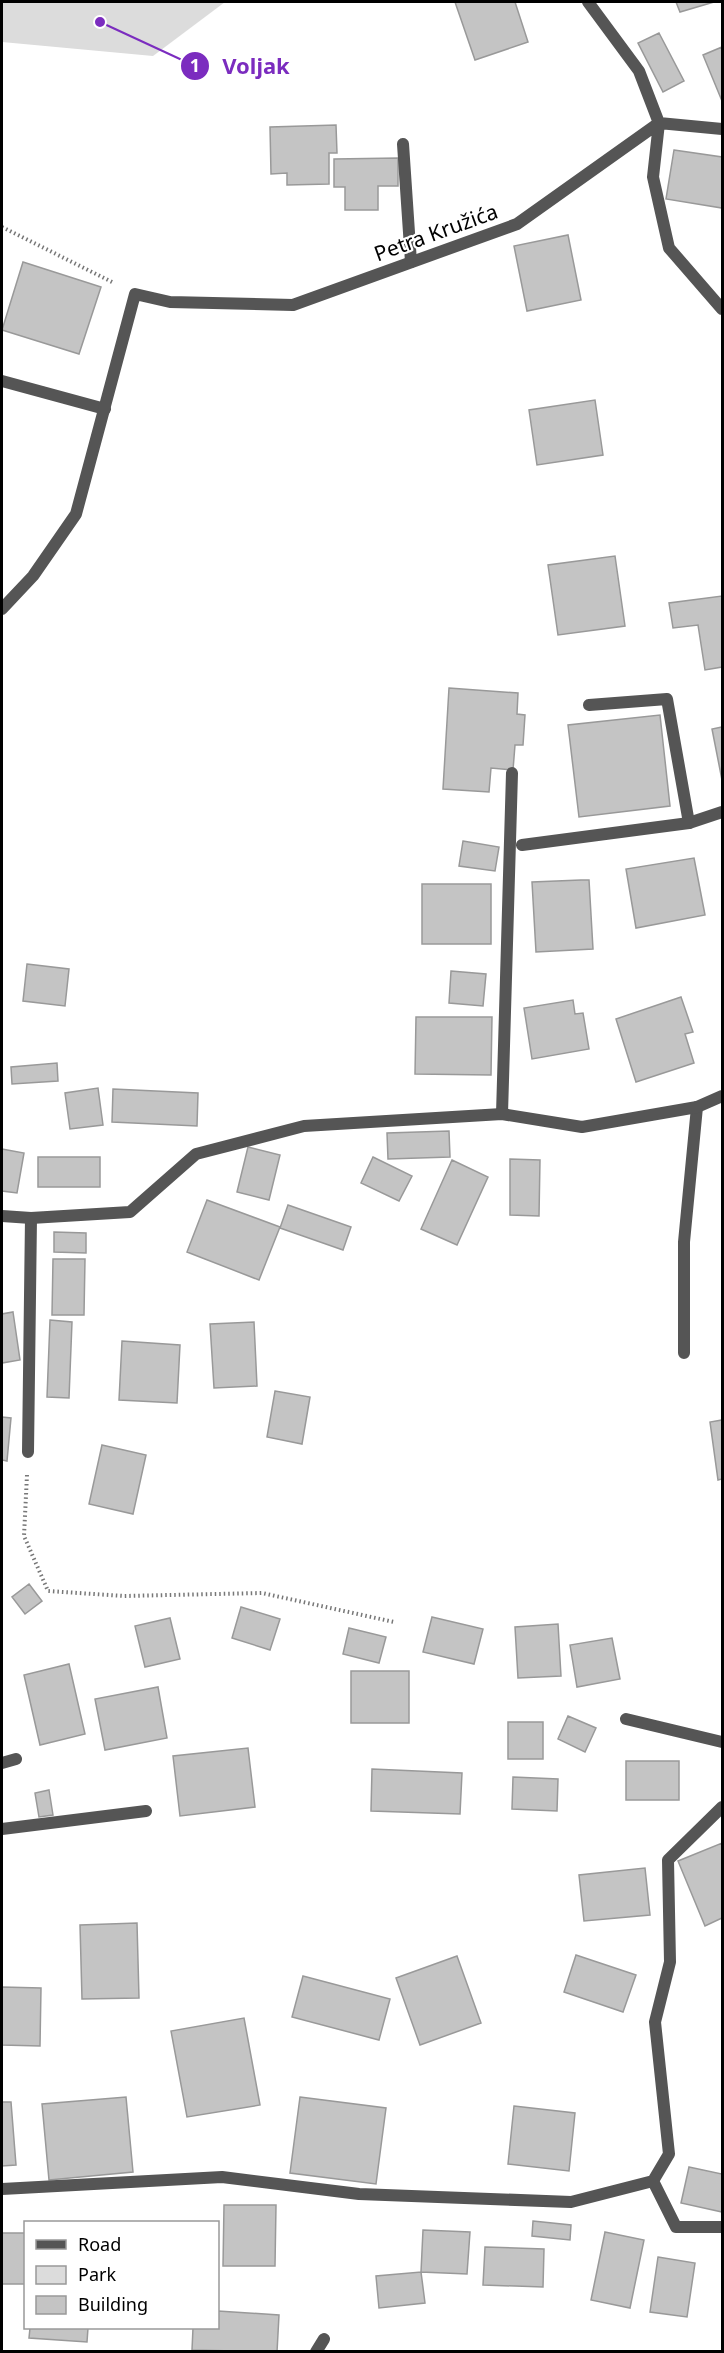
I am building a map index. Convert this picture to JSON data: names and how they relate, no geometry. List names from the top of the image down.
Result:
{
  "streets": {
    "street": ["Petra Kružića"]
  },
  "places": ["Voljak"],
  "legend": ["Road", "Park", "Building"]
}
